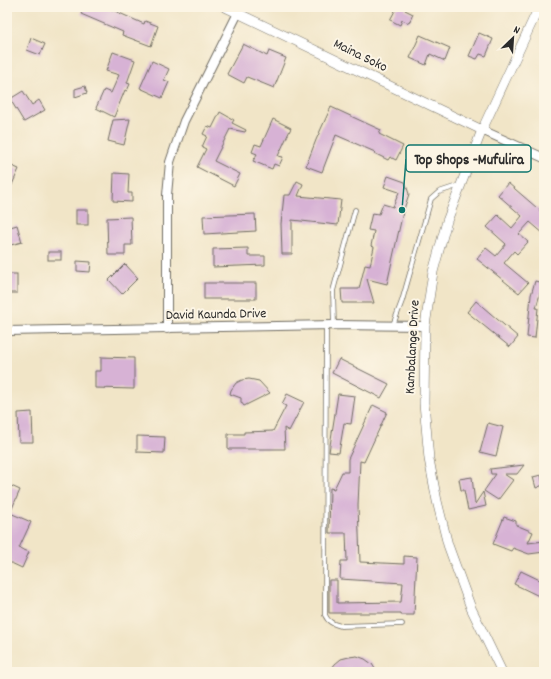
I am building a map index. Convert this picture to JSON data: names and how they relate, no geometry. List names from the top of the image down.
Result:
{
  "streets": {
    "street": ["Maina Soko", "David Kaunda Drive", "Kambalange Drive"]
  },
  "crossings": [
    ["Maina Soko", "Kambalange Drive"],
    ["David Kaunda Drive", "Kambalange Drive"]
  ],
  "places": ["Top Shops -Mufulira"],
  "north": "top right"
}
